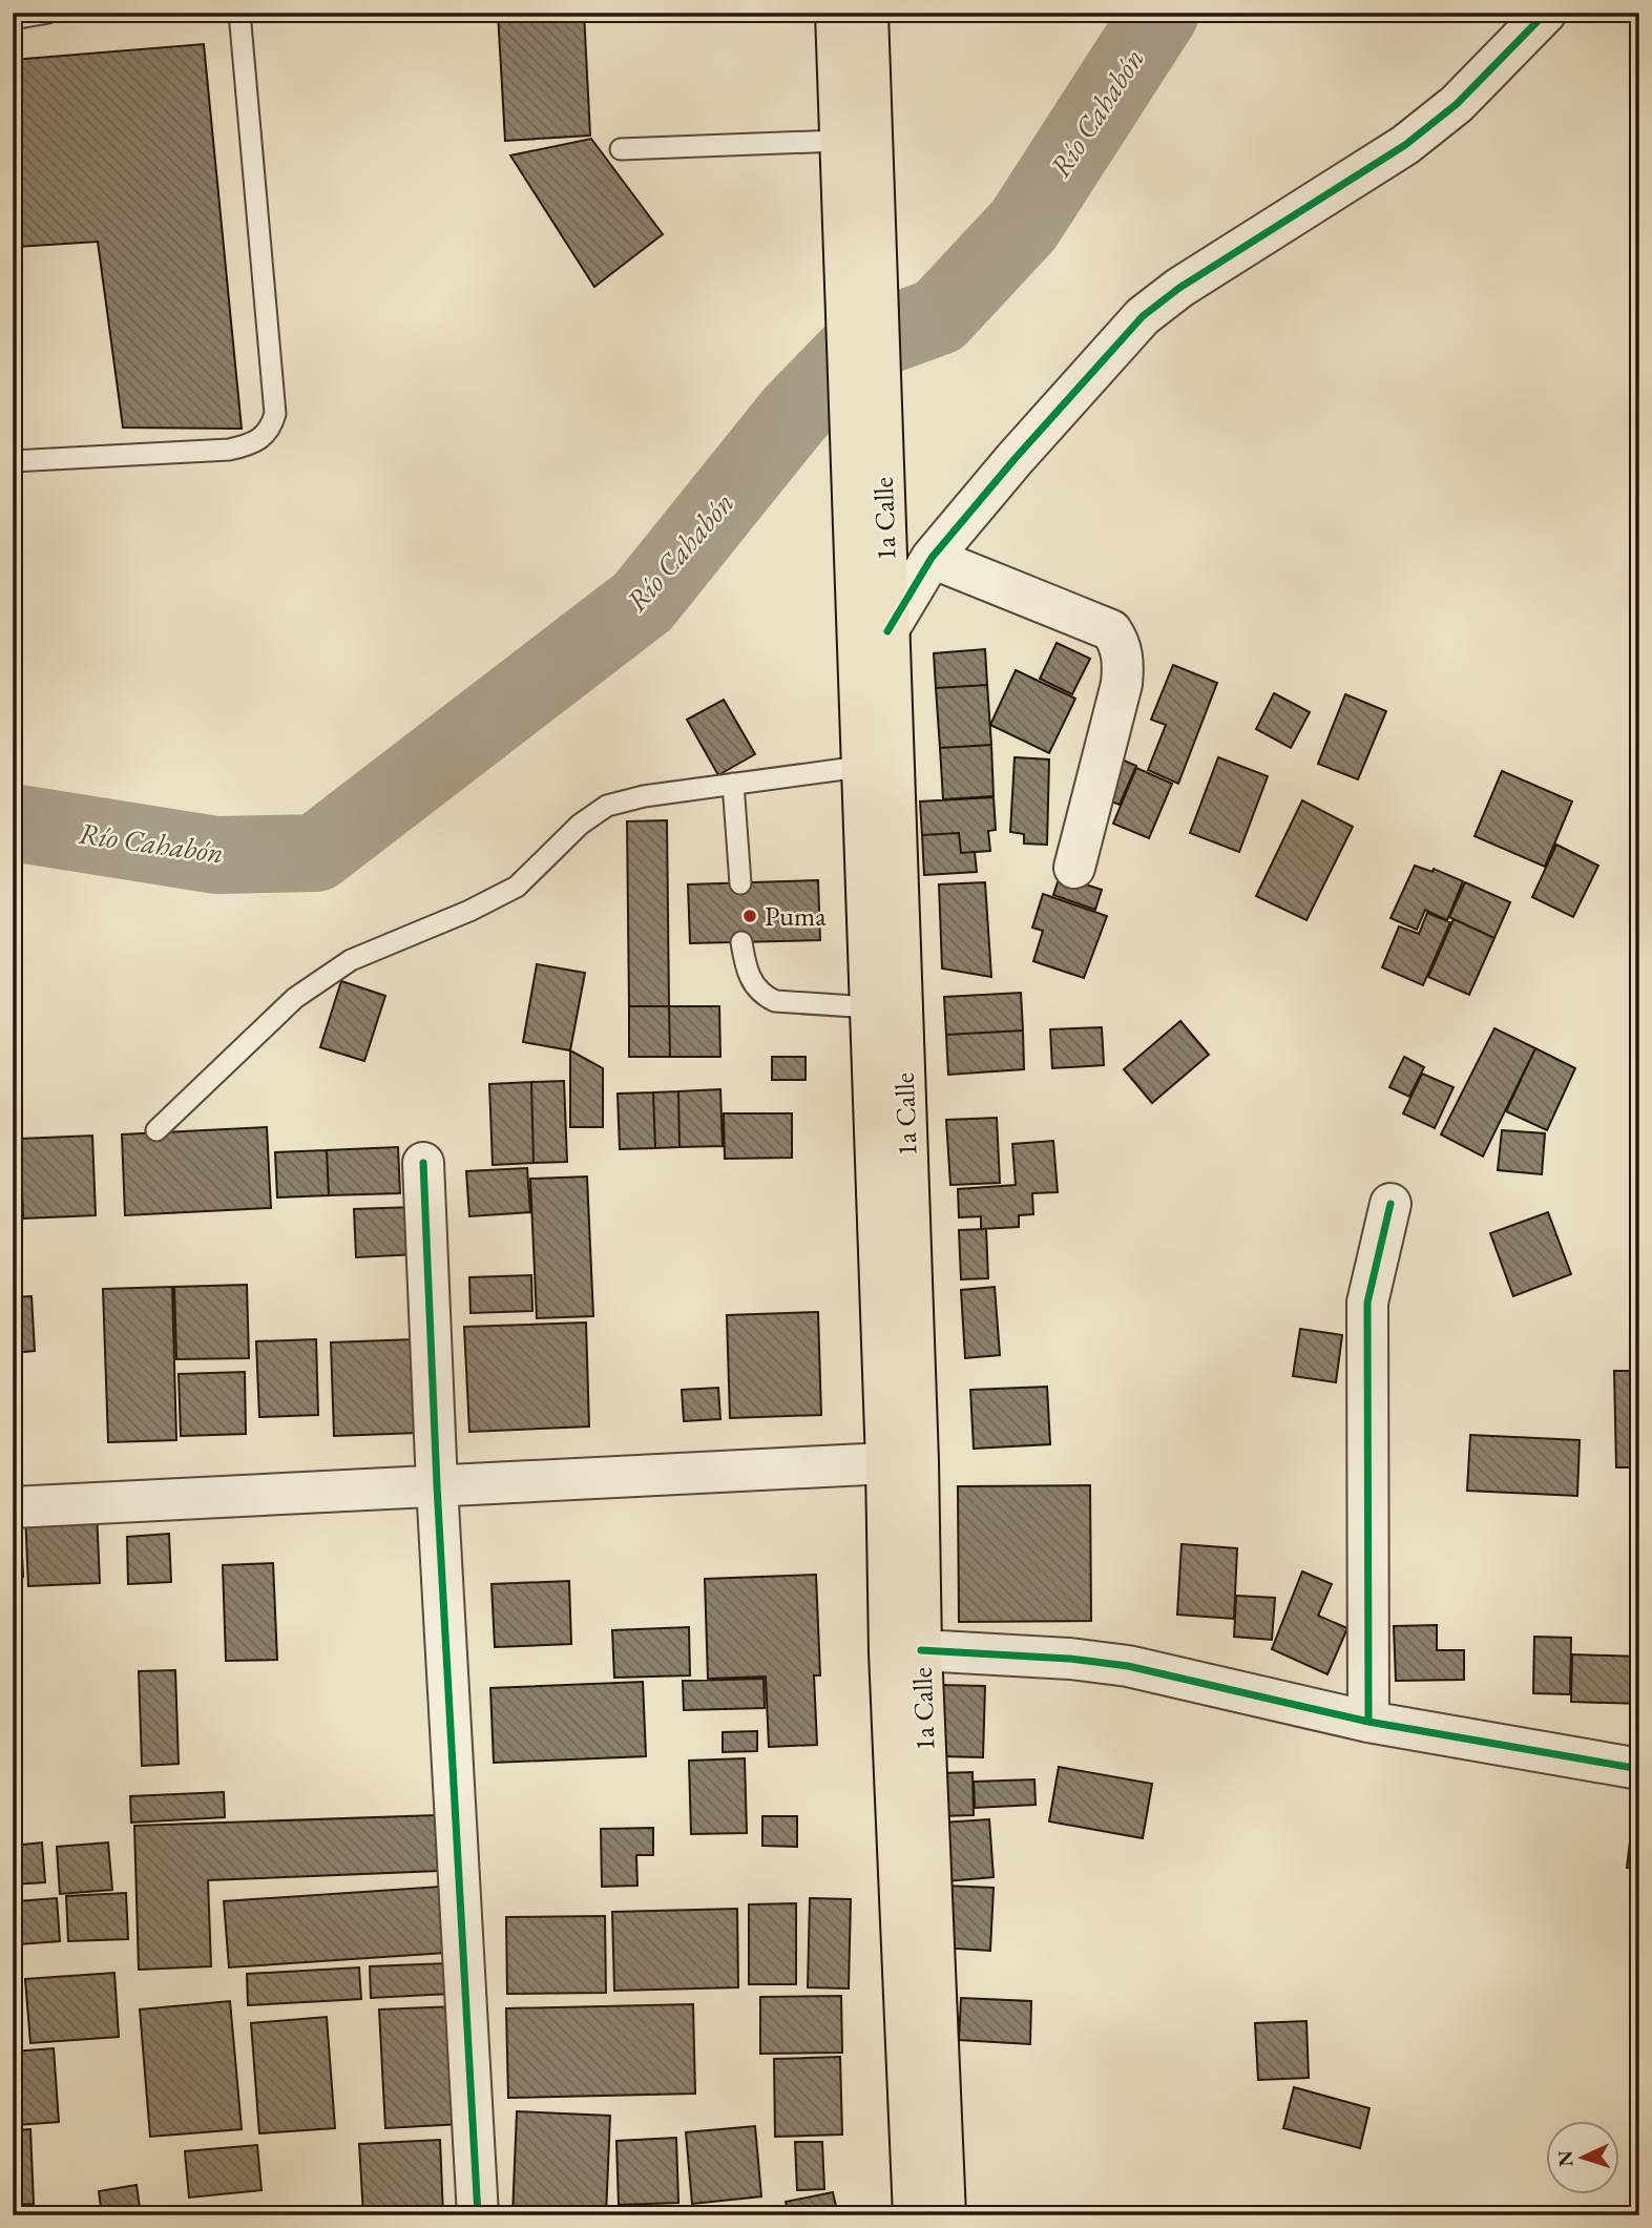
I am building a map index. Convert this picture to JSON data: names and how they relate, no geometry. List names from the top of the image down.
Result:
{
  "streets": {
    "main road": ["1a Calle"]
  },
  "water": ["Río Cahabón"],
  "places": ["Puma"],
  "north": "left"
}
